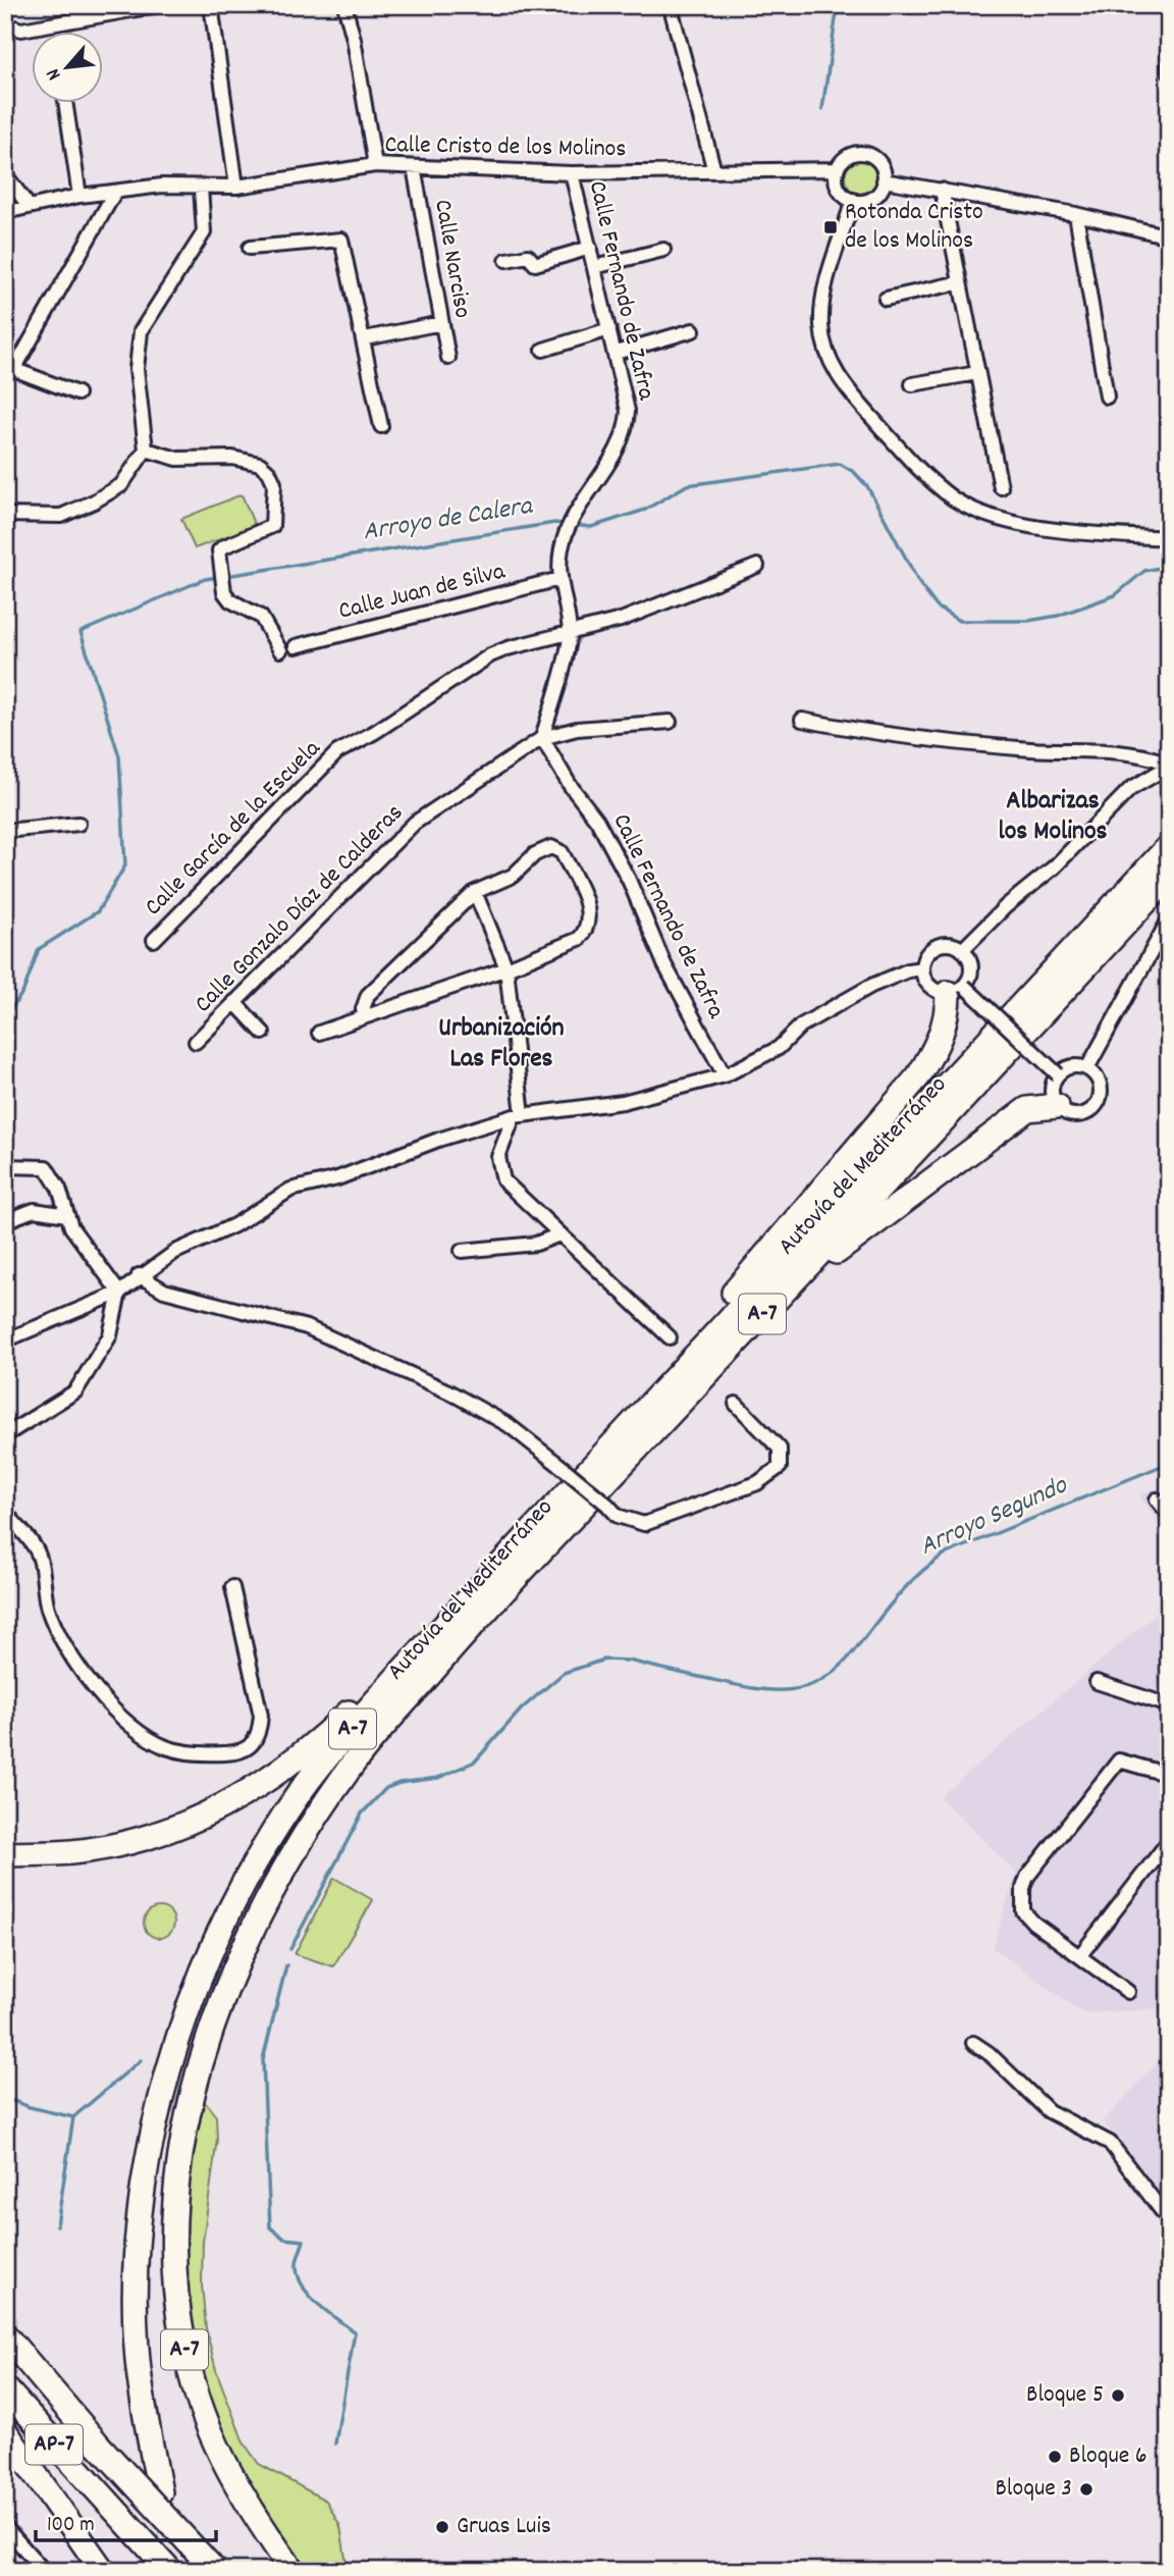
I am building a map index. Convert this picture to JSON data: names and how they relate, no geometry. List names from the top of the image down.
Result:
{
  "streets": {
    "highway": ["Autovía del Mediterráneo", "A-7", "AP-7"],
    "street": [
      "Calle Cristo de los Molinos",
      "Calle Narciso",
      "Calle Fernando de Zafra",
      "Calle Juan de Silva",
      "Calle García de la Escuela",
      "Calle Gonzalo Díaz de Calderas"
    ]
  },
  "crossings": [
    ["Calle Cristo de los Molinos", "Calle Narciso"],
    ["Calle Cristo de los Molinos", "Calle Fernando de Zafra"],
    ["Calle Fernando de Zafra", "Calle Juan de Silva"],
    ["Calle Fernando de Zafra", "Calle García de la Escuela"],
    ["Calle Fernando de Zafra", "Calle Gonzalo Díaz de Calderas"]
  ],
  "districts": ["Albarizas los Molinos", "Urbanización Las Flores"],
  "water": ["Arroyo de Calera", "Arroyo Segundo"],
  "places": {
    "transit": ["Rotonda Cristo de los Molinos"],
    "other": [
      "Bloque 5",
      "Bloque 6",
      "Bloque 3",
      "Gruas Luis"
    ]
  },
  "scale_bar": "100 m",
  "north": "bottom left"
}
